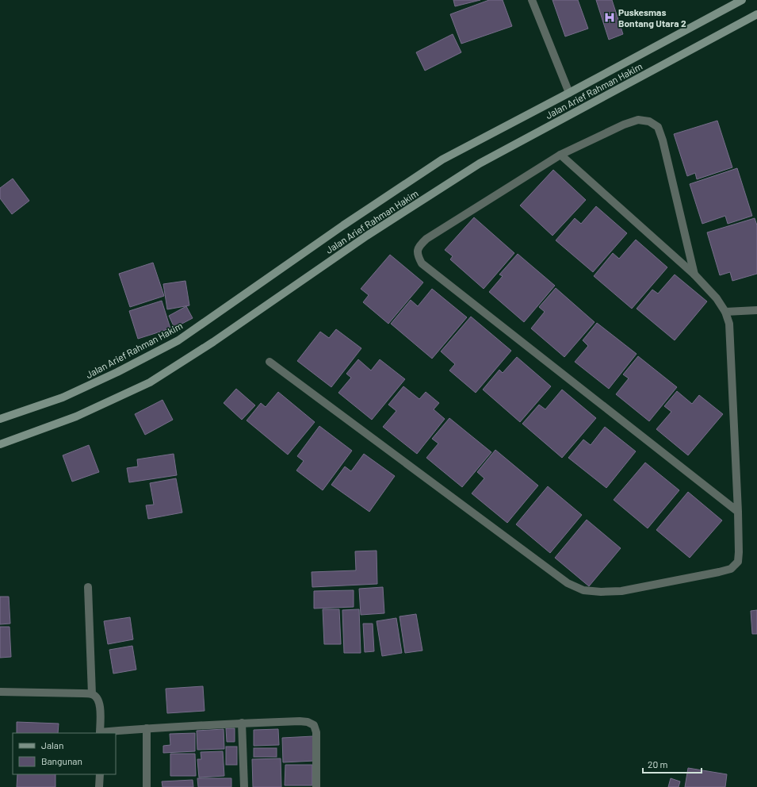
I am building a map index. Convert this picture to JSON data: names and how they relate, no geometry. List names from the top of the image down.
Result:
{
  "streets": {
    "street": ["Jalan Arief Rahman Hakim"]
  },
  "places": {
    "hospital": ["Puskesmas Bontang Utara 2"]
  },
  "legend": ["Jalan", "Bangunan"],
  "scale_bar": "20 m"
}
